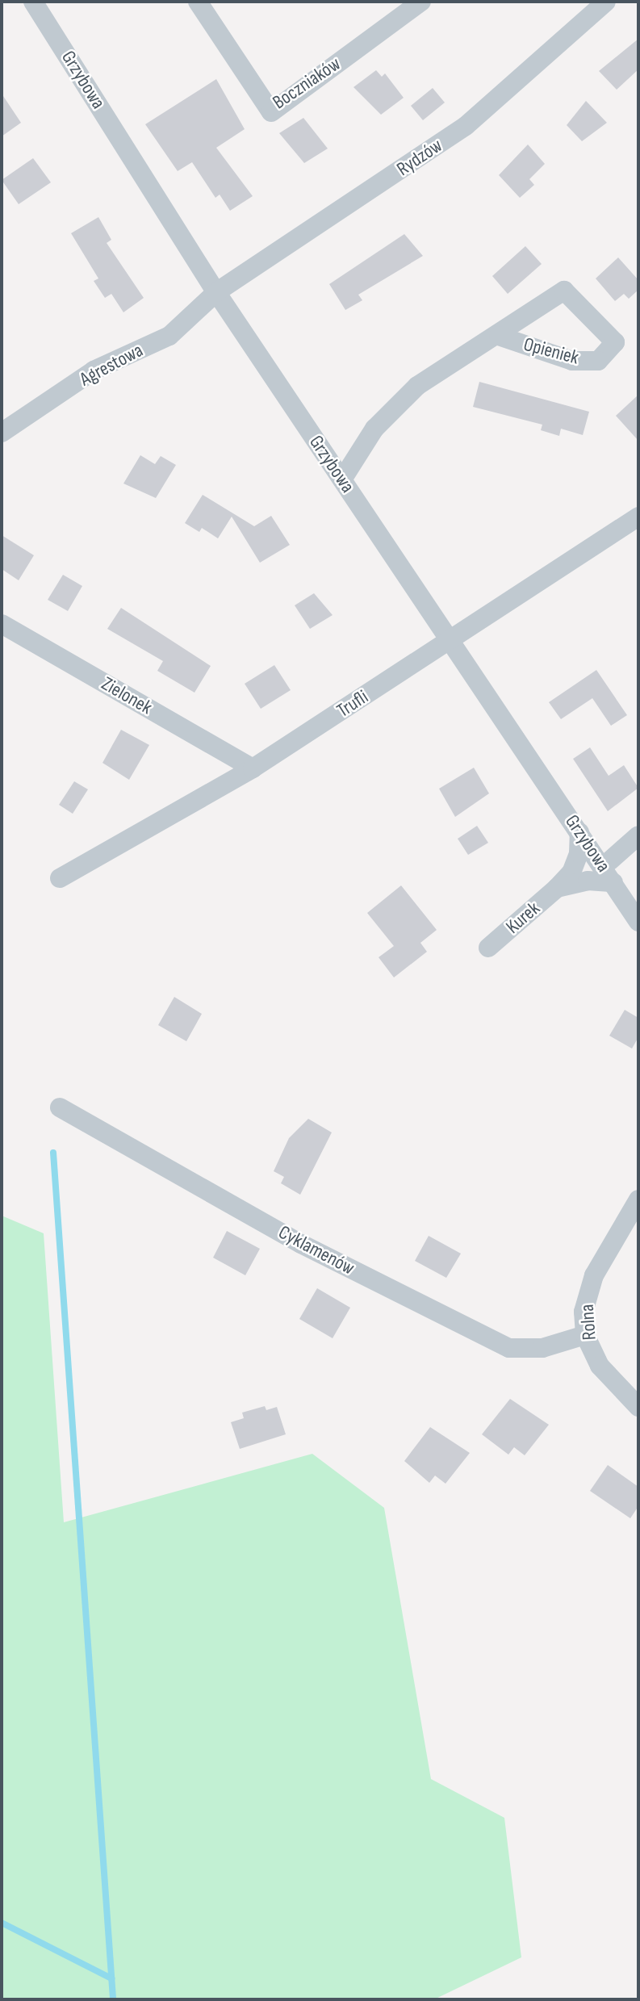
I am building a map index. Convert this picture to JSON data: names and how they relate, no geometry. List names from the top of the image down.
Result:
{
  "streets": {
    "street": [
      "Grzybowa",
      "Boczniaków",
      "Rydzów",
      "Opieniek",
      "Agrestowa",
      "Zielonek",
      "Trufli",
      "Kurek",
      "Cyklamenów",
      "Rolna"
    ]
  },
  "crossings": [
    ["Grzybowa", "Rydzów"],
    ["Grzybowa", "Opieniek"],
    ["Grzybowa", "Agrestowa"],
    ["Grzybowa", "Trufli"],
    ["Grzybowa", "Kurek"],
    ["Rydzów", "Agrestowa"],
    ["Zielonek", "Trufli"],
    ["Cyklamenów", "Rolna"]
  ]
}
